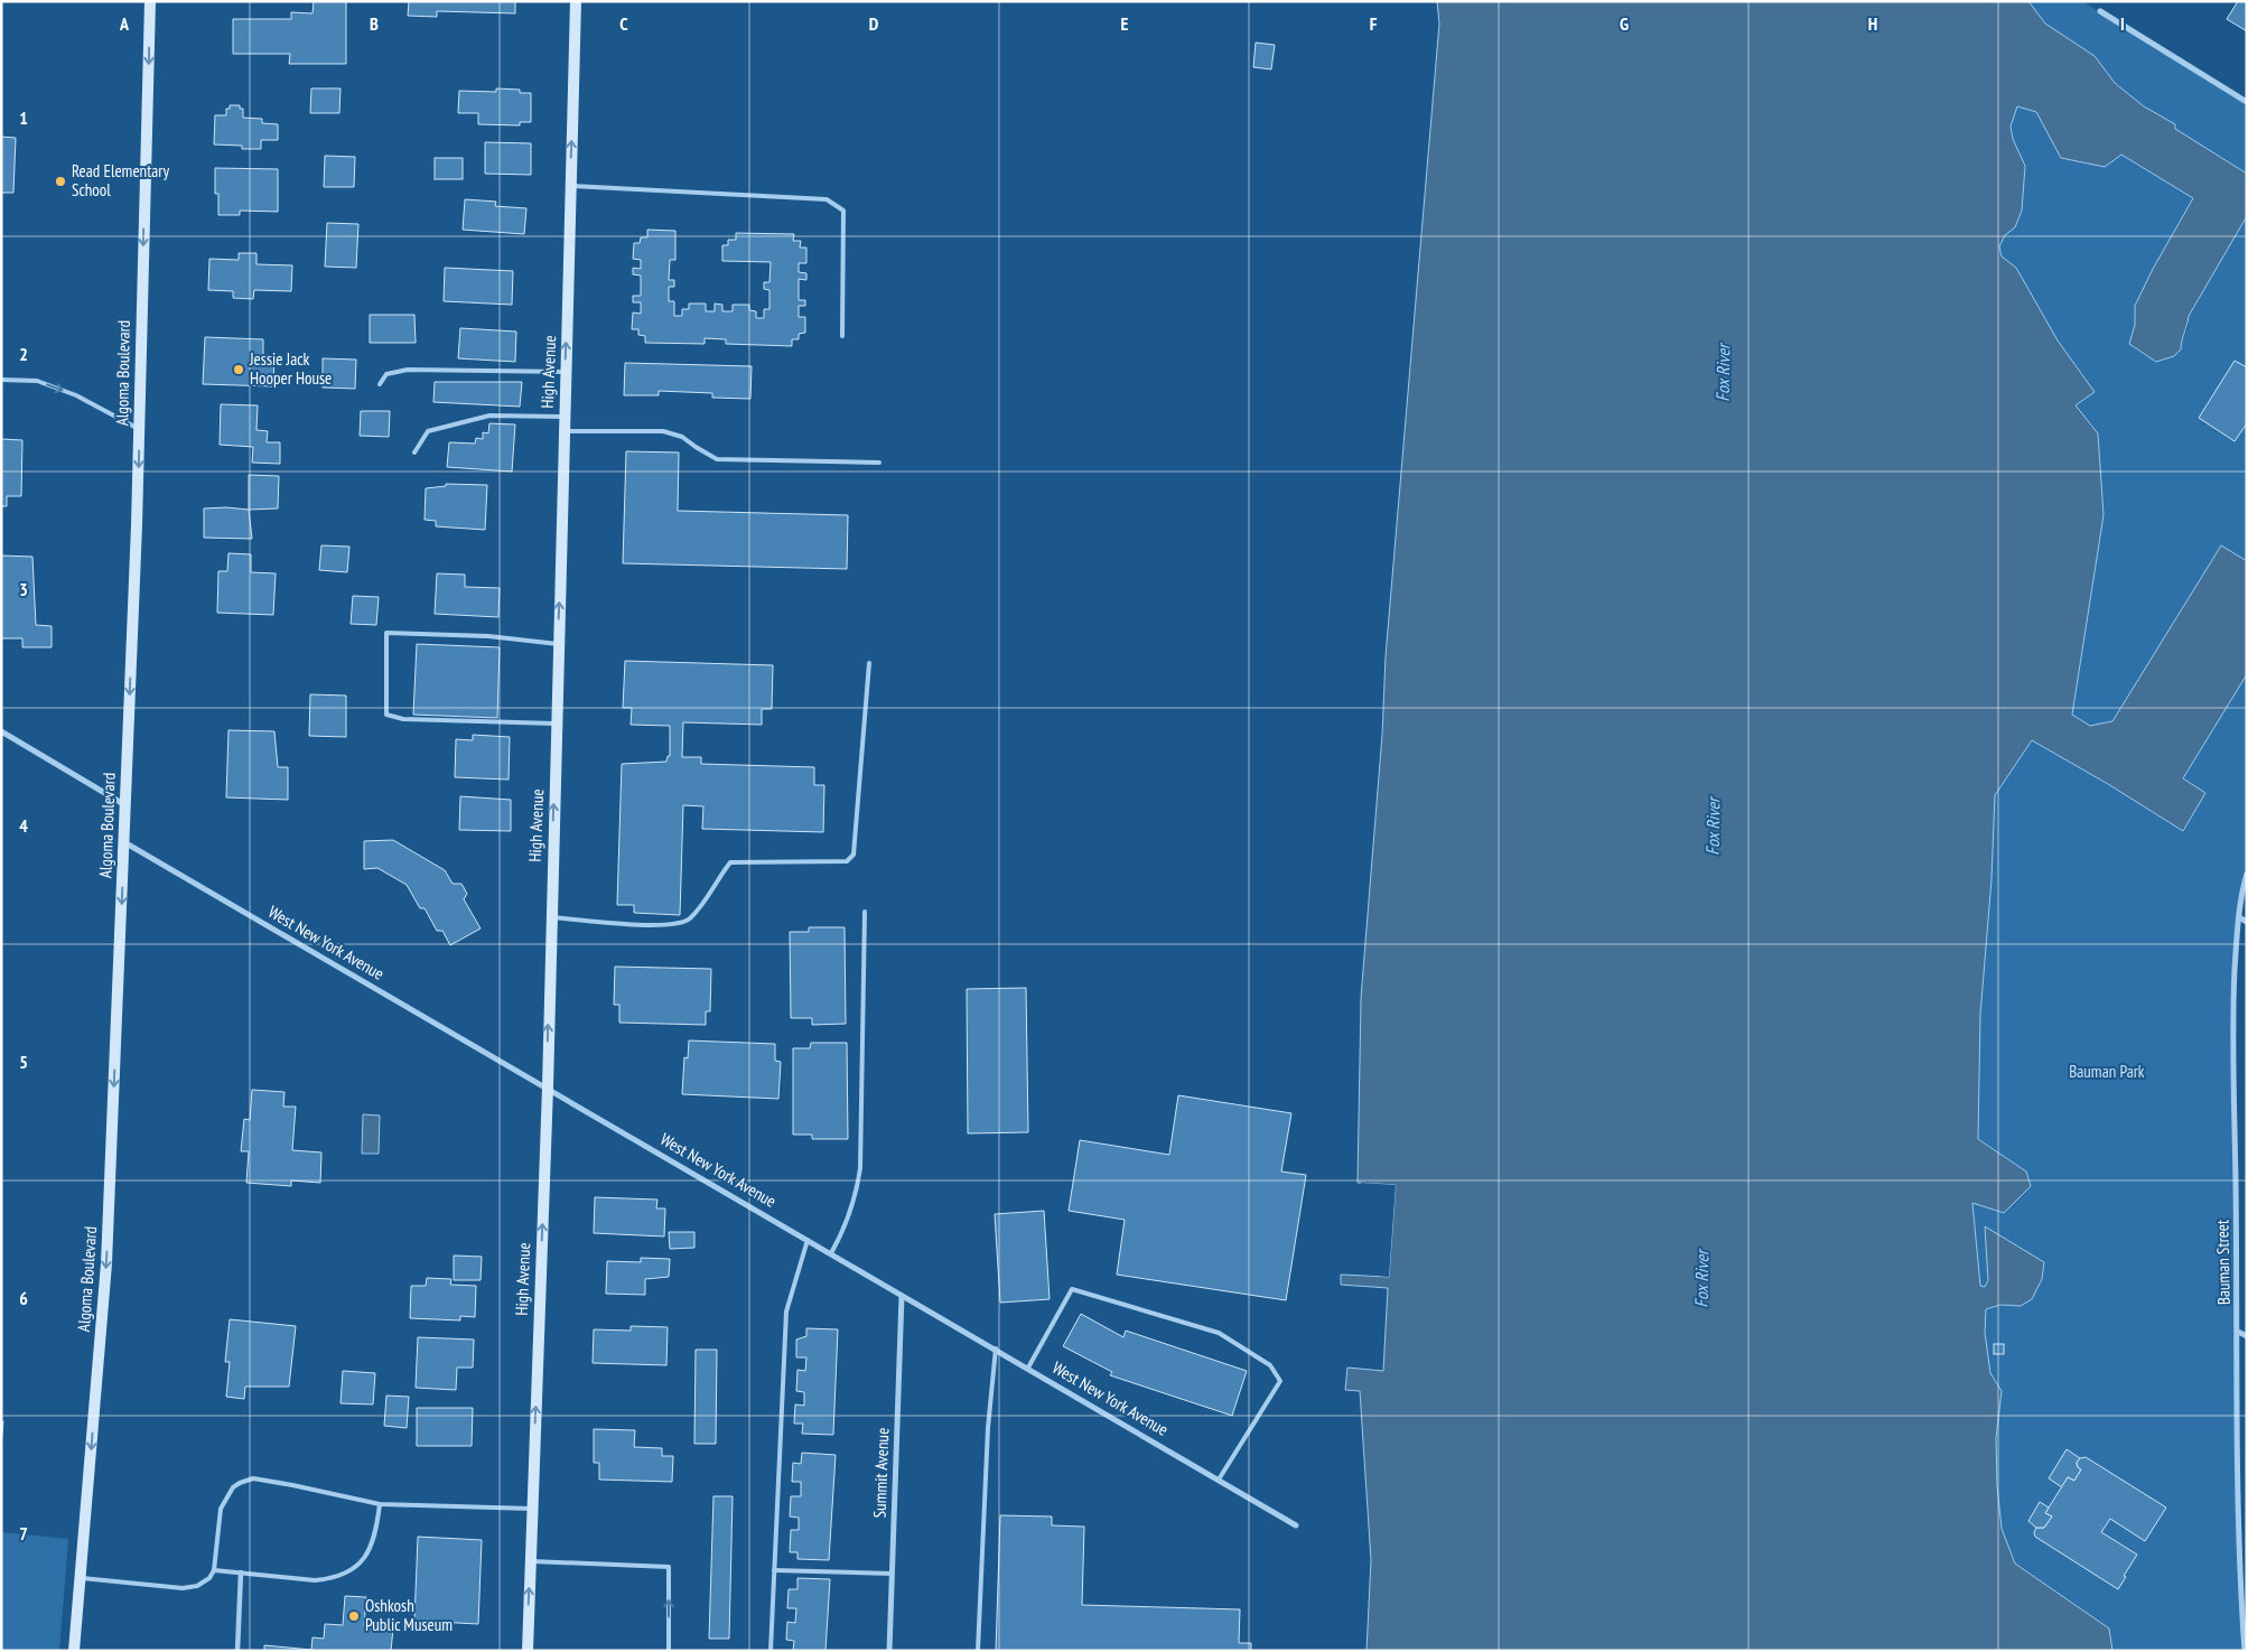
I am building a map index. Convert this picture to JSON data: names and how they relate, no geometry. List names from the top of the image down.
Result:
{
  "streets": {
    "main road": ["High Avenue", "Algoma Boulevard"],
    "street": ["West New York Avenue", "Bauman Street", "Summit Avenue"]
  },
  "crossings": [
    ["High Avenue", "West New York Avenue"],
    ["Algoma Boulevard", "West New York Avenue"],
    ["West New York Avenue", "Summit Avenue"]
  ],
  "one_way": ["High Avenue", "Algoma Boulevard"],
  "water": ["Fox River"],
  "parks": ["Bauman Park"],
  "places": ["Read Elementary School", "Jessie Jack Hooper House", "Oshkosh Public Museum"],
  "grid": {
    "columns": [
      "A",
      "B",
      "C",
      "D",
      "E",
      "F",
      "G",
      "H",
      "I"
    ],
    "rows": [
      "1",
      "2",
      "3",
      "4",
      "5",
      "6",
      "7"
    ]
  }
}
